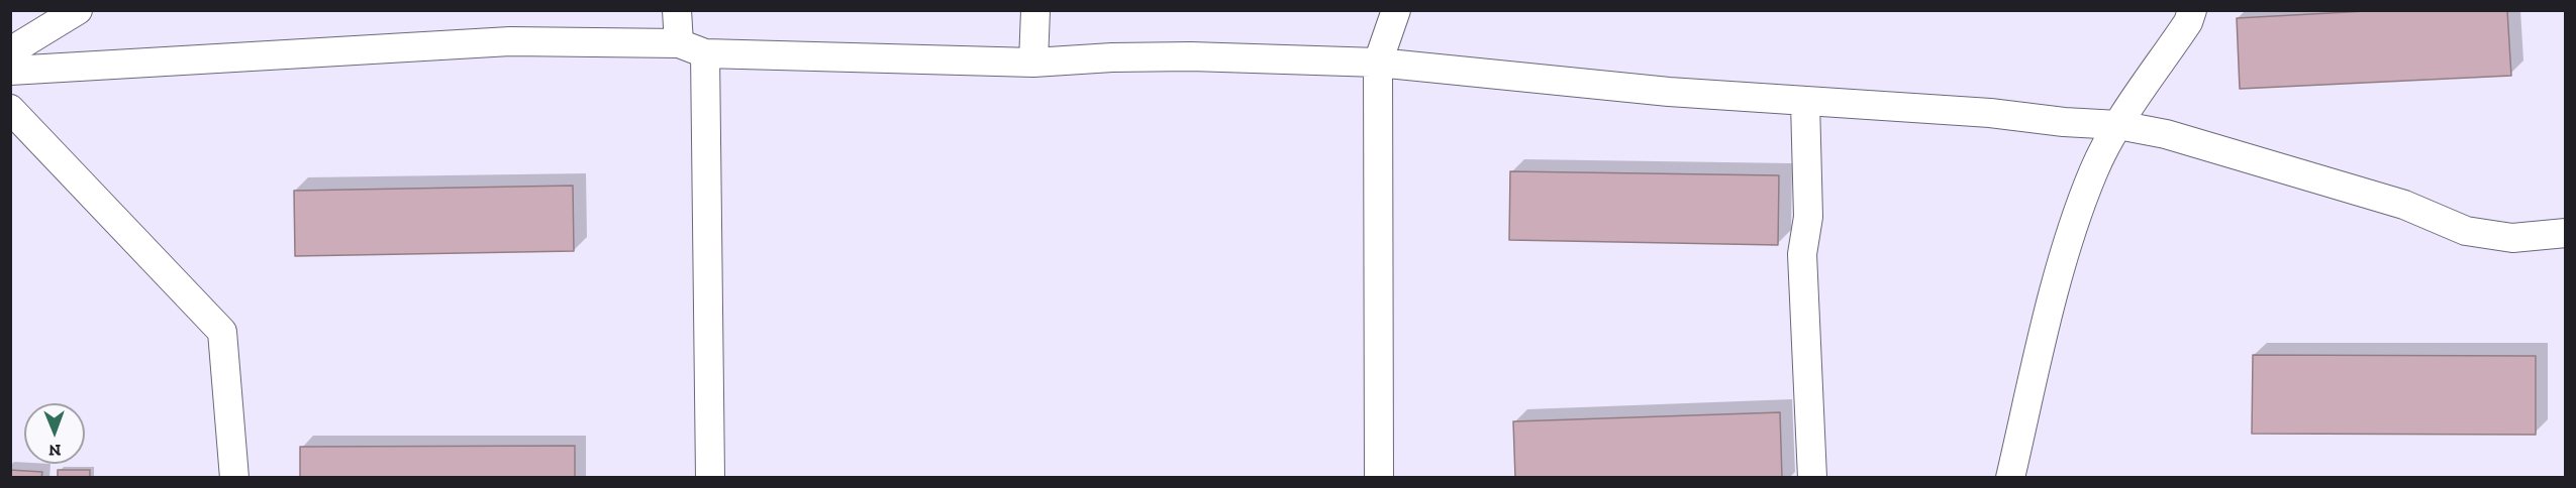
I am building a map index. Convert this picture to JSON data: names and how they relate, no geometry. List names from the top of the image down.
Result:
{
  "north": "bottom"
}
